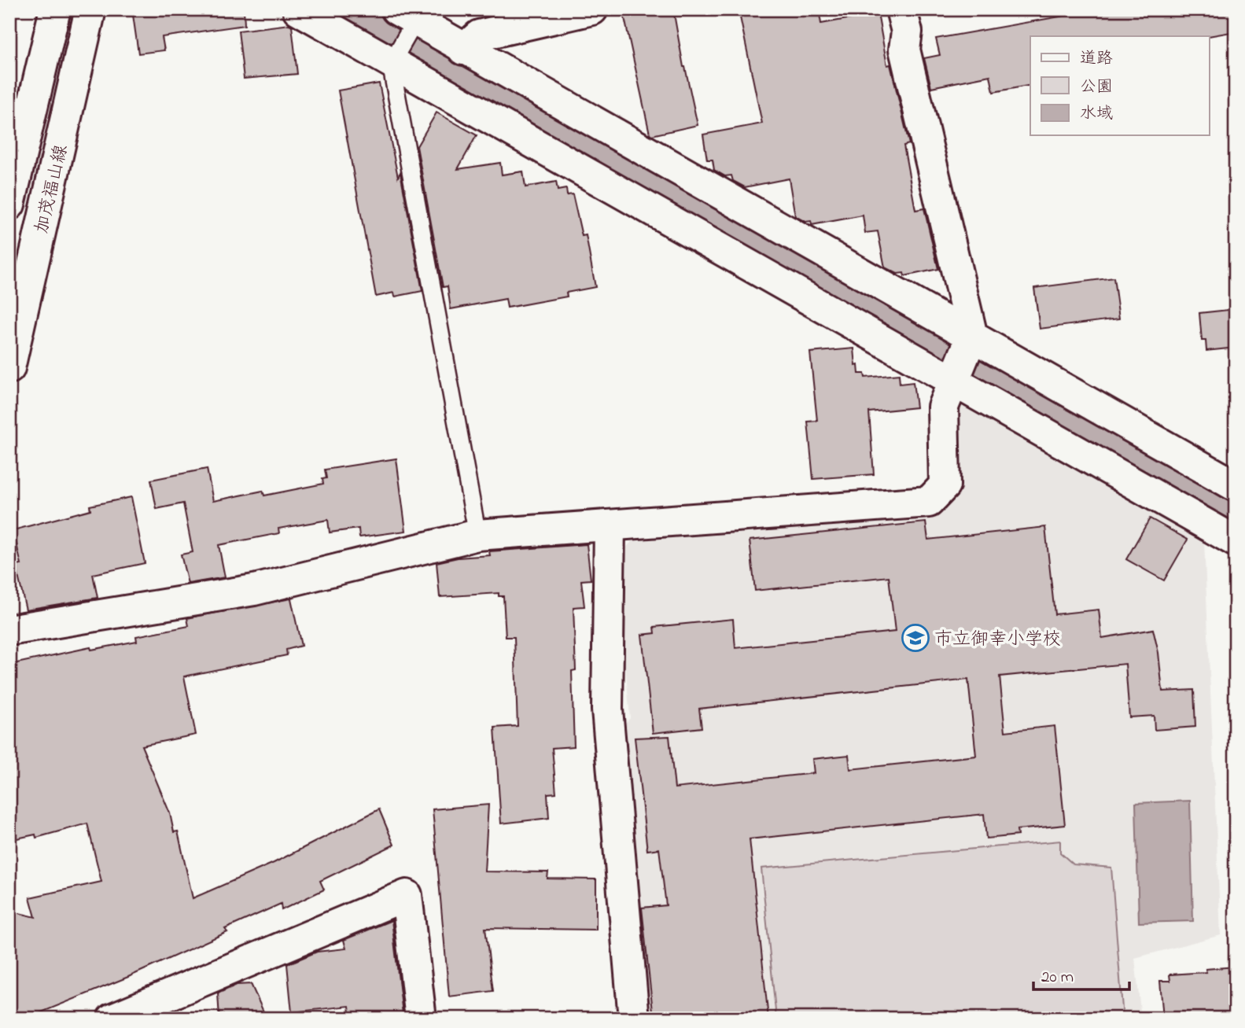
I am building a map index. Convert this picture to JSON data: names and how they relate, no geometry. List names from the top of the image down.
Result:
{
  "streets": {
    "street": ["加茂福山線"]
  },
  "places": {
    "school or university": ["市立御幸小学校"]
  },
  "legend": ["道路", "公園", "水域"],
  "scale_bar": "20 m"
}
